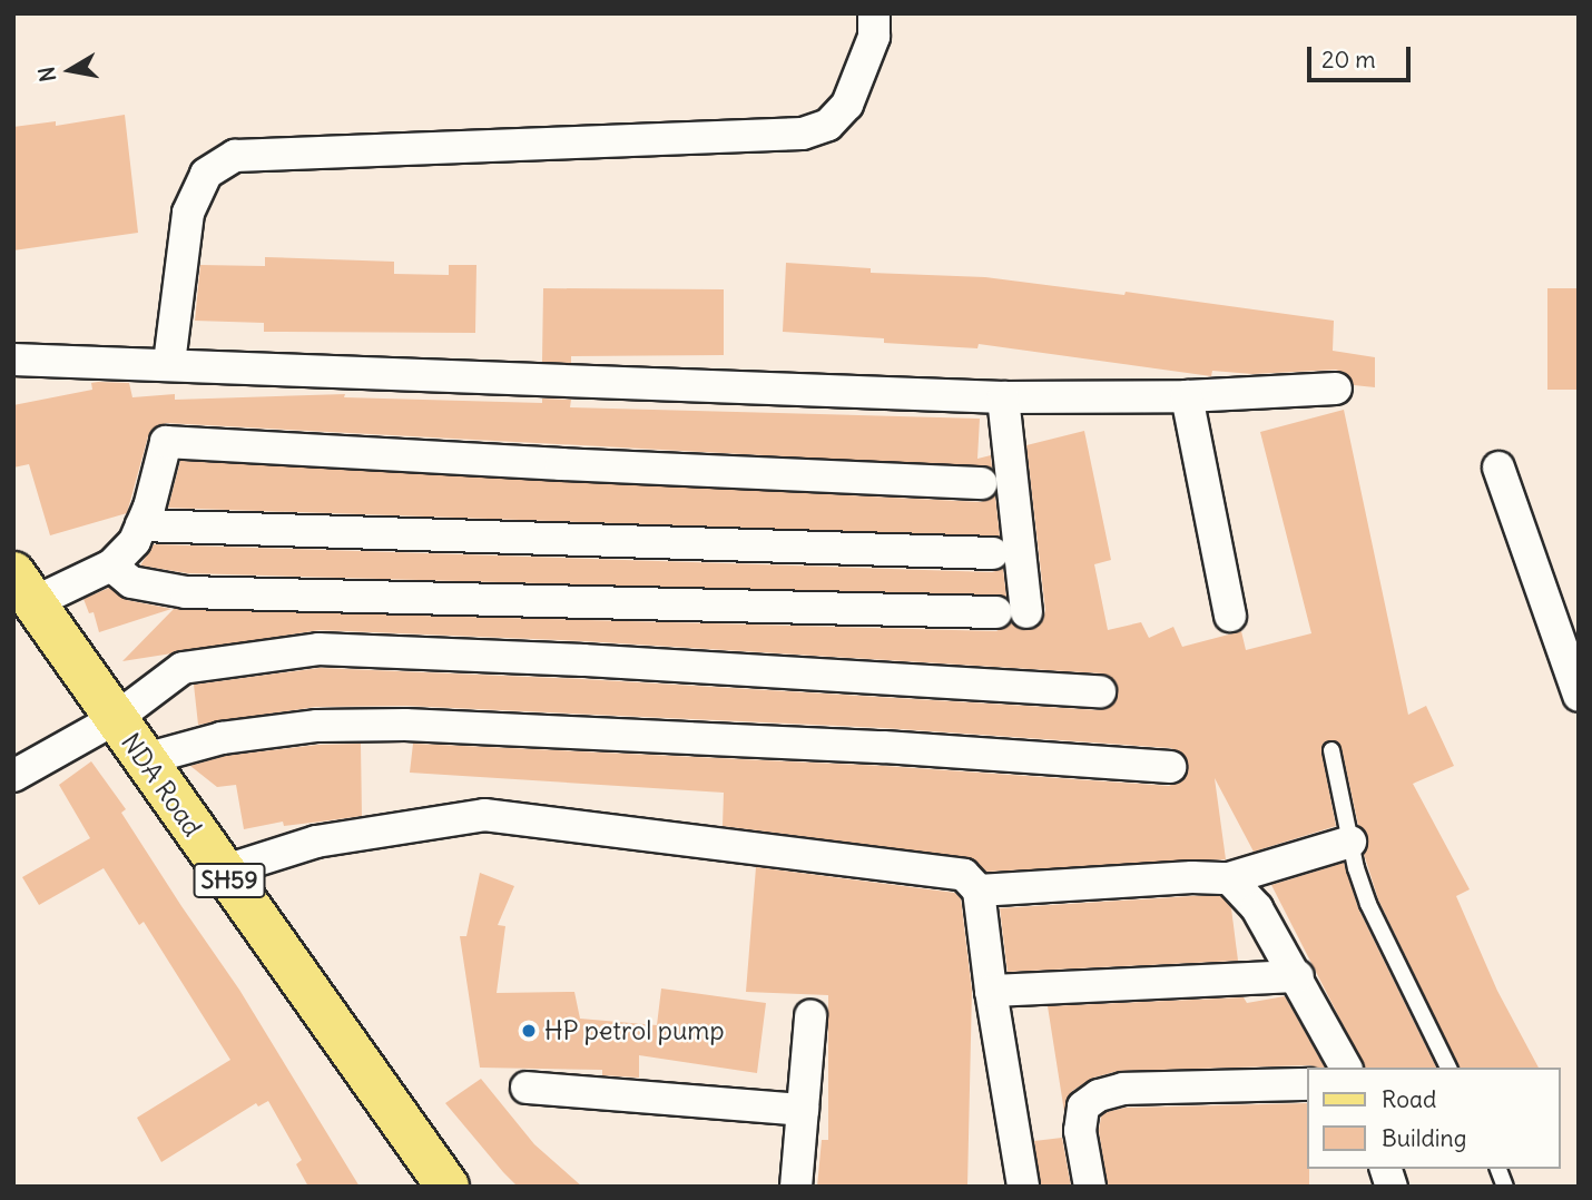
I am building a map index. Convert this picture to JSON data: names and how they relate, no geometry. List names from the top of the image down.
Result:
{
  "streets": {
    "main road": ["NDA Road", "SH59"]
  },
  "places": ["HP petrol pump"],
  "legend": ["Road", "Building"],
  "scale_bar": "20 m",
  "north": "left"
}
